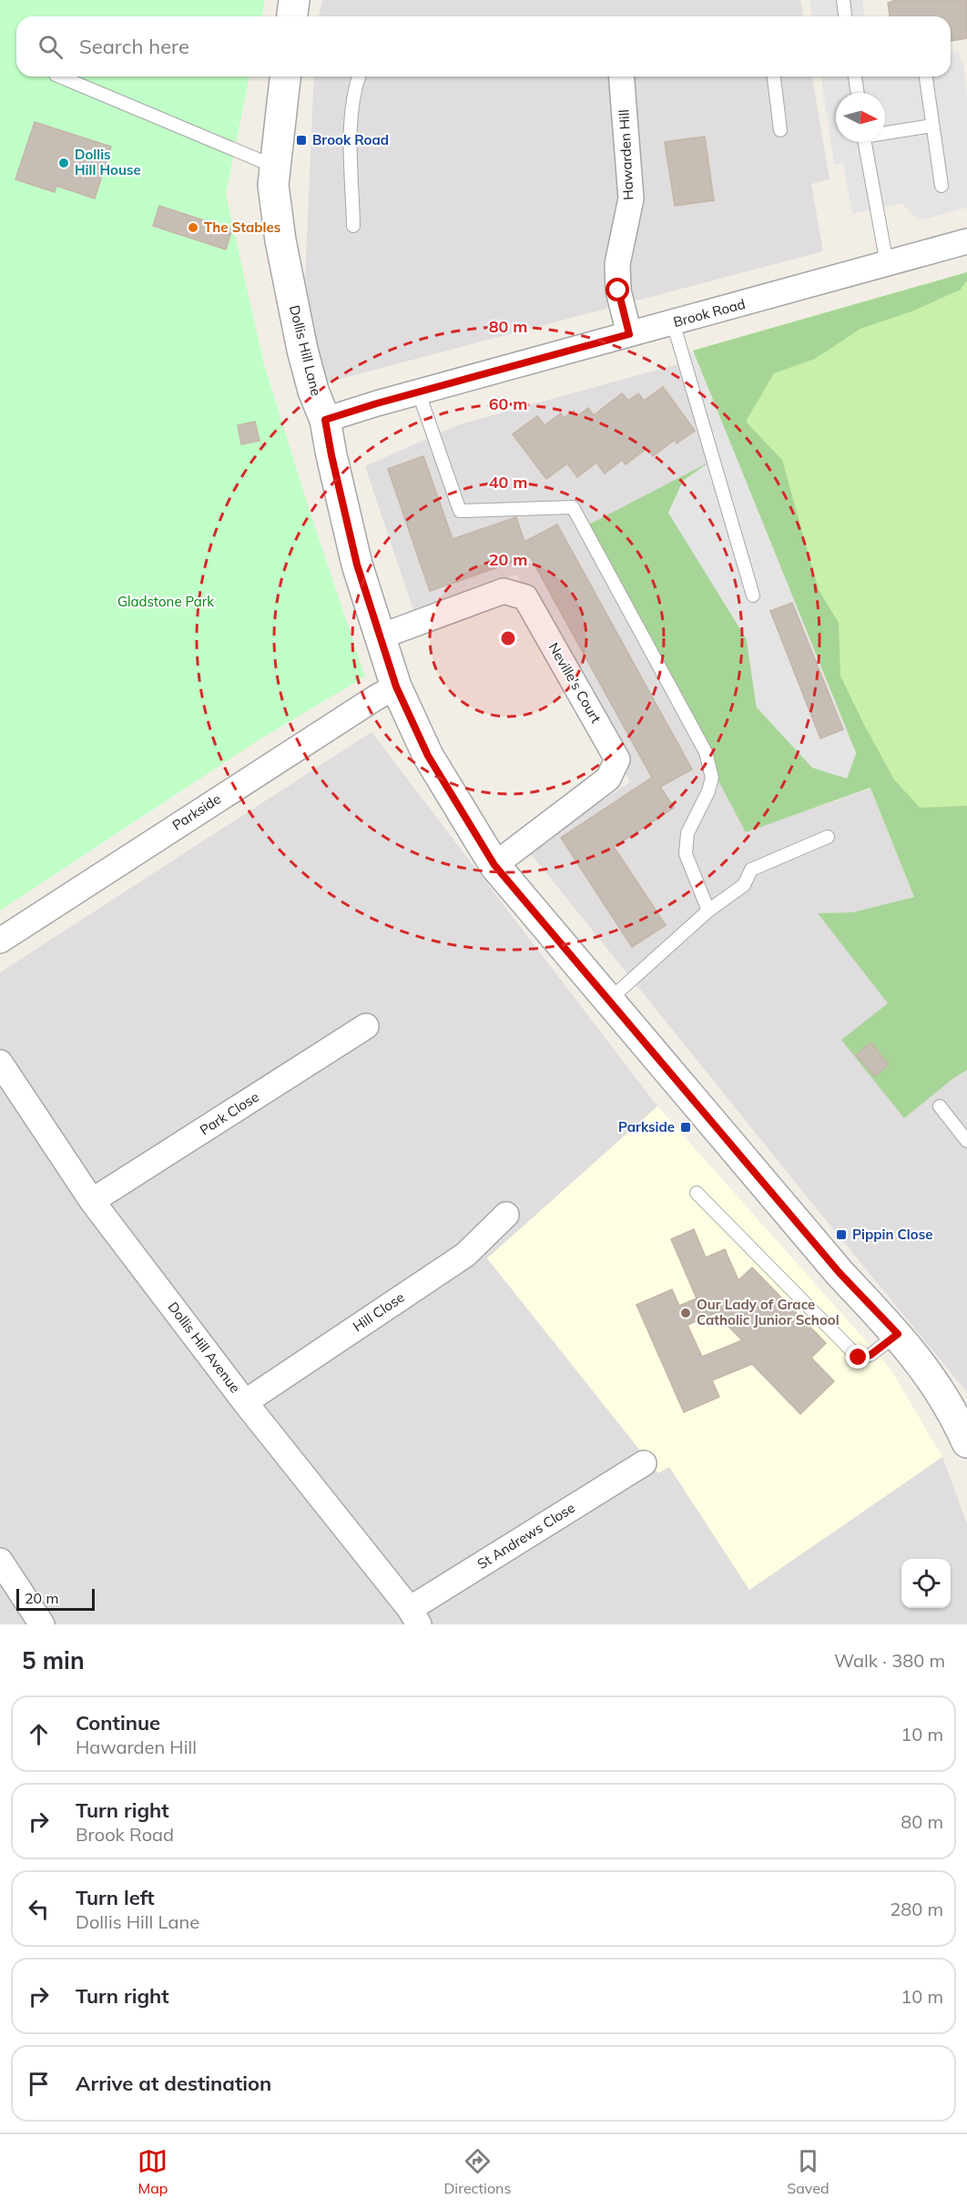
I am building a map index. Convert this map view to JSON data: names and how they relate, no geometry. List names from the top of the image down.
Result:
{
  "streets": {
    "street": [
      "Hawarden Hill",
      "Brook Road",
      "Dollis Hill Lane",
      "Neville's Court",
      "Parkside",
      "Park Close",
      "Hill Close",
      "Dollis Hill Avenue",
      "St Andrews Close"
    ]
  },
  "crossings": [
    ["Hawarden Hill", "Brook Road"],
    ["Brook Road", "Dollis Hill Lane"],
    ["Dollis Hill Lane", "Neville's Court"],
    ["Dollis Hill Lane", "Parkside"],
    ["Park Close", "Dollis Hill Avenue"],
    ["Hill Close", "Dollis Hill Avenue"],
    ["Dollis Hill Avenue", "St Andrews Close"]
  ],
  "parks": ["Gladstone Park"],
  "places": {
    "transit": ["Brook Road", "Parkside", "Pippin Close"],
    "other": ["Dollis Hill House", "The Stables", "Our Lady of Grace Catholic Junior School"]
  },
  "scale_bar": "20 m",
  "north": "right",
  "page": {
    "search": "Search here",
    "scale": "20 m",
    "heading": ["5 min", "Walk · 380 m"],
    "list": [
      ["Continue", "Hawarden Hill", "10 m"],
      ["Turn right", "Brook Road", "80 m"],
      ["Turn left", "Dollis Hill Lane", "280 m"],
      ["Turn right", "10 m"],
      "Arrive at destination"
    ],
    "nav": ["Map", "Directions", "Saved"]
  },
  "rings": [
    "80 m",
    "60 m",
    "40 m",
    "20 m"
  ]
}
